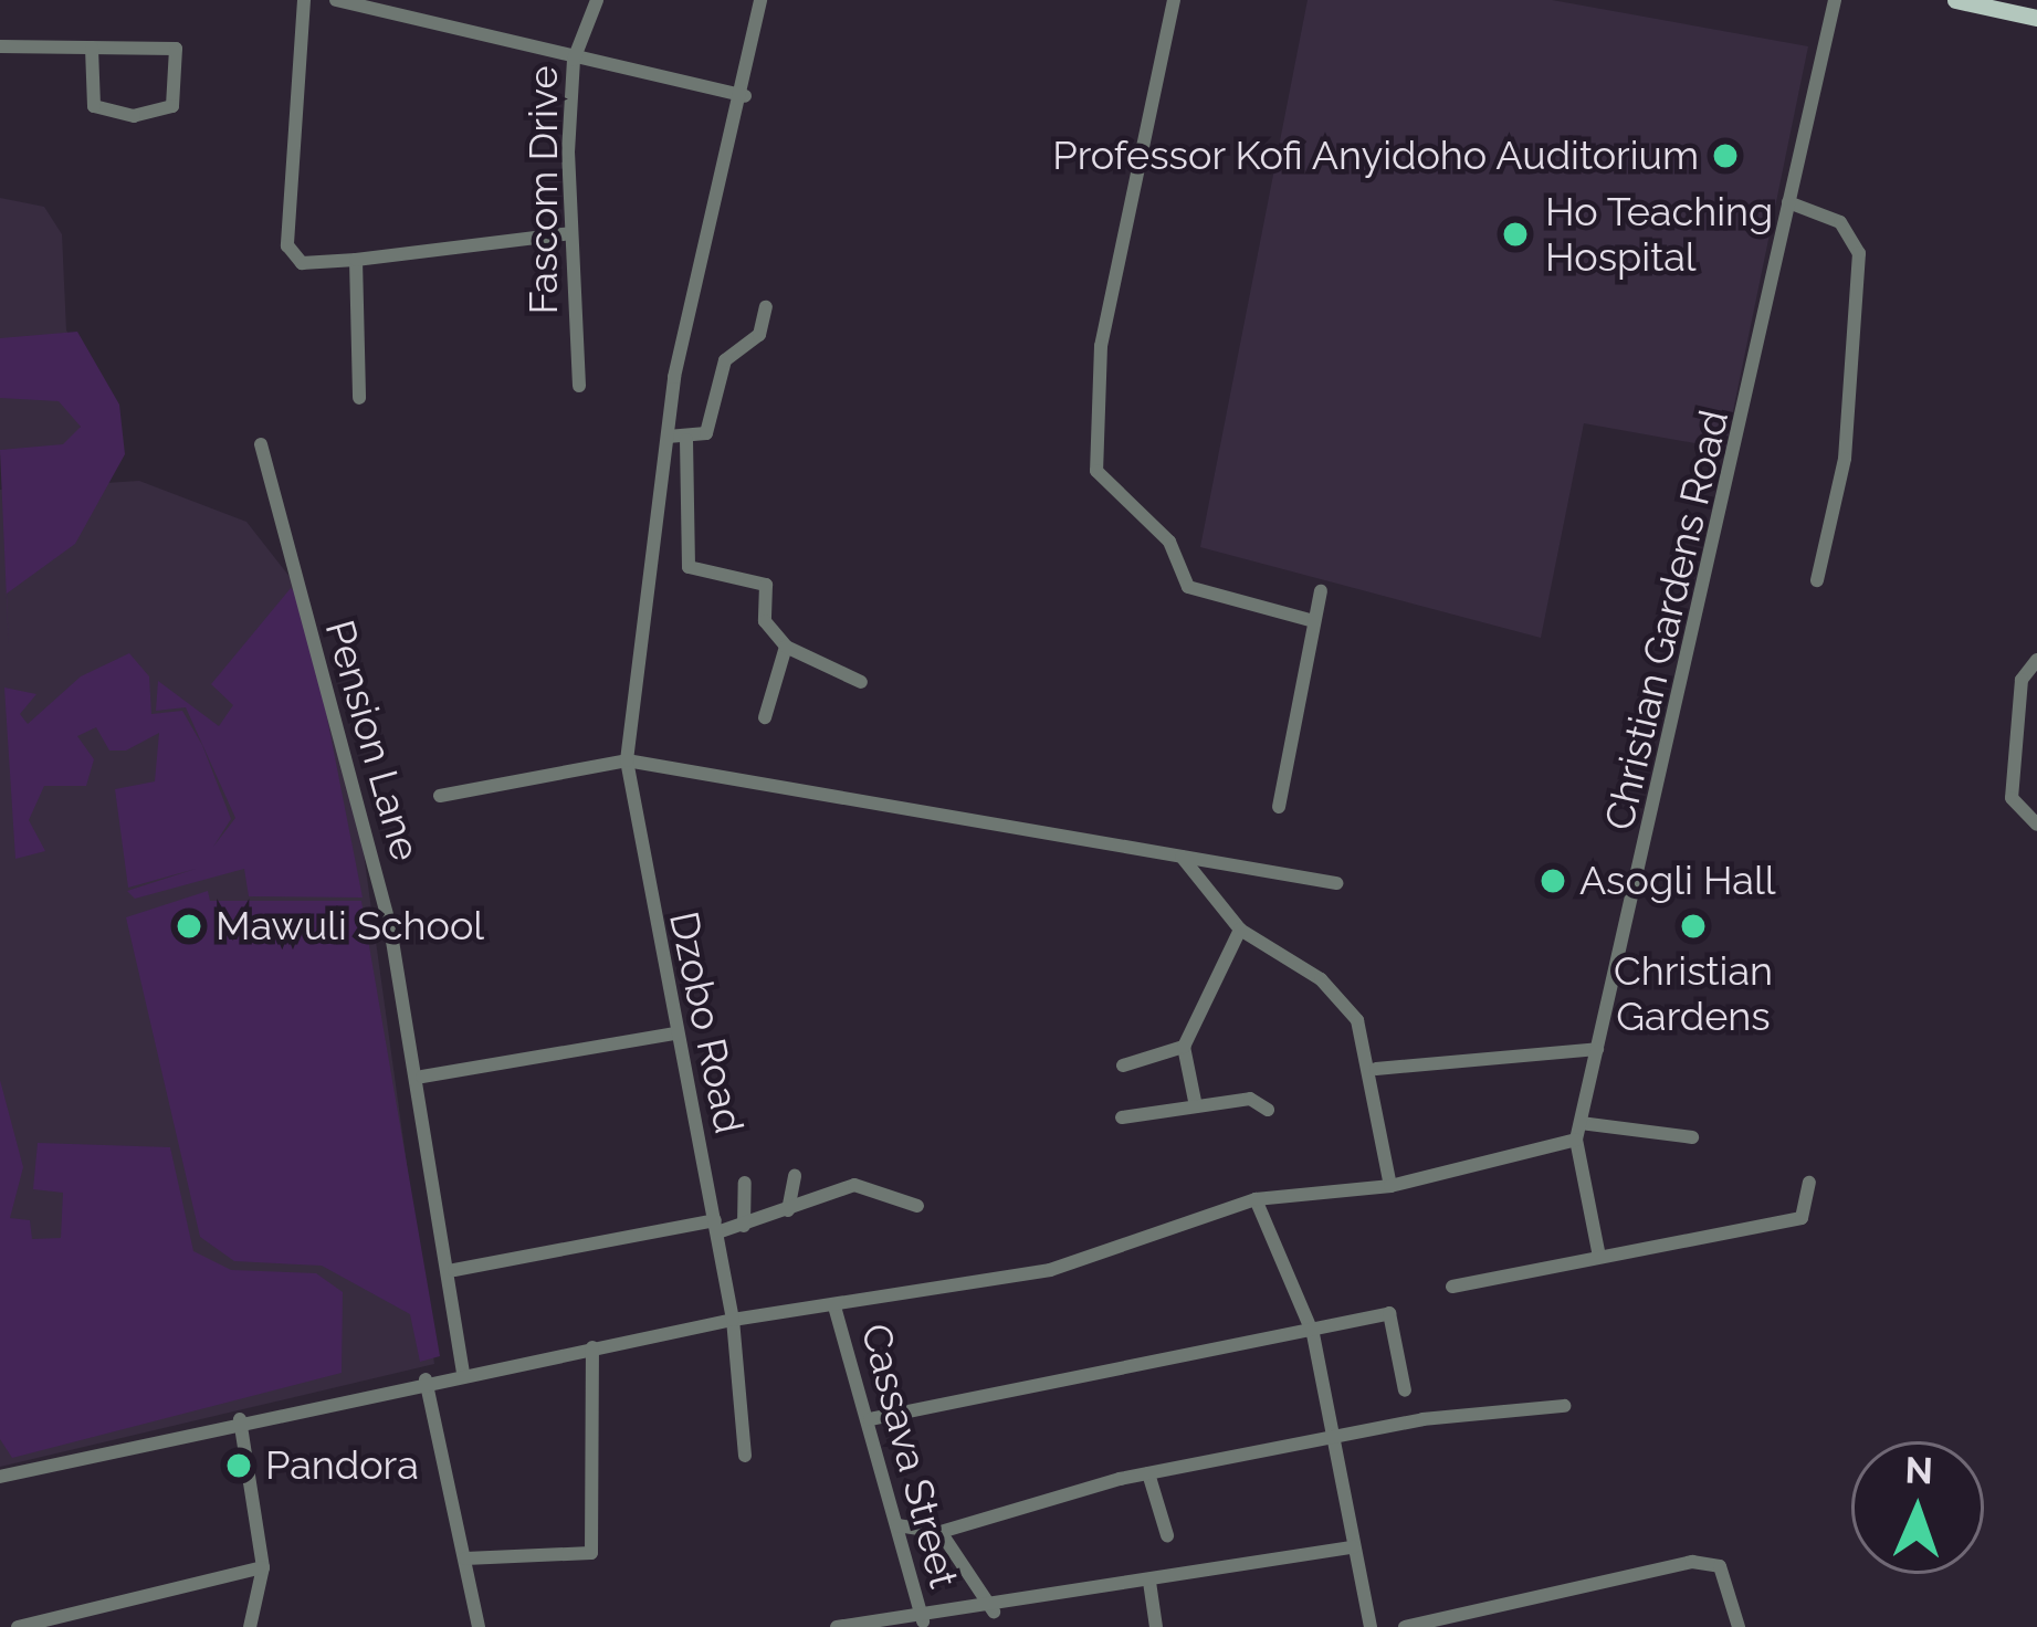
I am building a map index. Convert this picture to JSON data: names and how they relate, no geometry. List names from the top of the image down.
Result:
{
  "streets": {
    "street": [
      "Fascom Drive",
      "Christian Gardens Road",
      "Pension Lane",
      "Dzobo Road",
      "Cassava Street"
    ]
  },
  "places": [
    "Professor Kofi Anyidoho Auditorium",
    "Ho Teaching Hospital",
    "Asogli Hall",
    "Mawuli School",
    "Christian Gardens",
    "Pandora"
  ],
  "north": "top"
}
